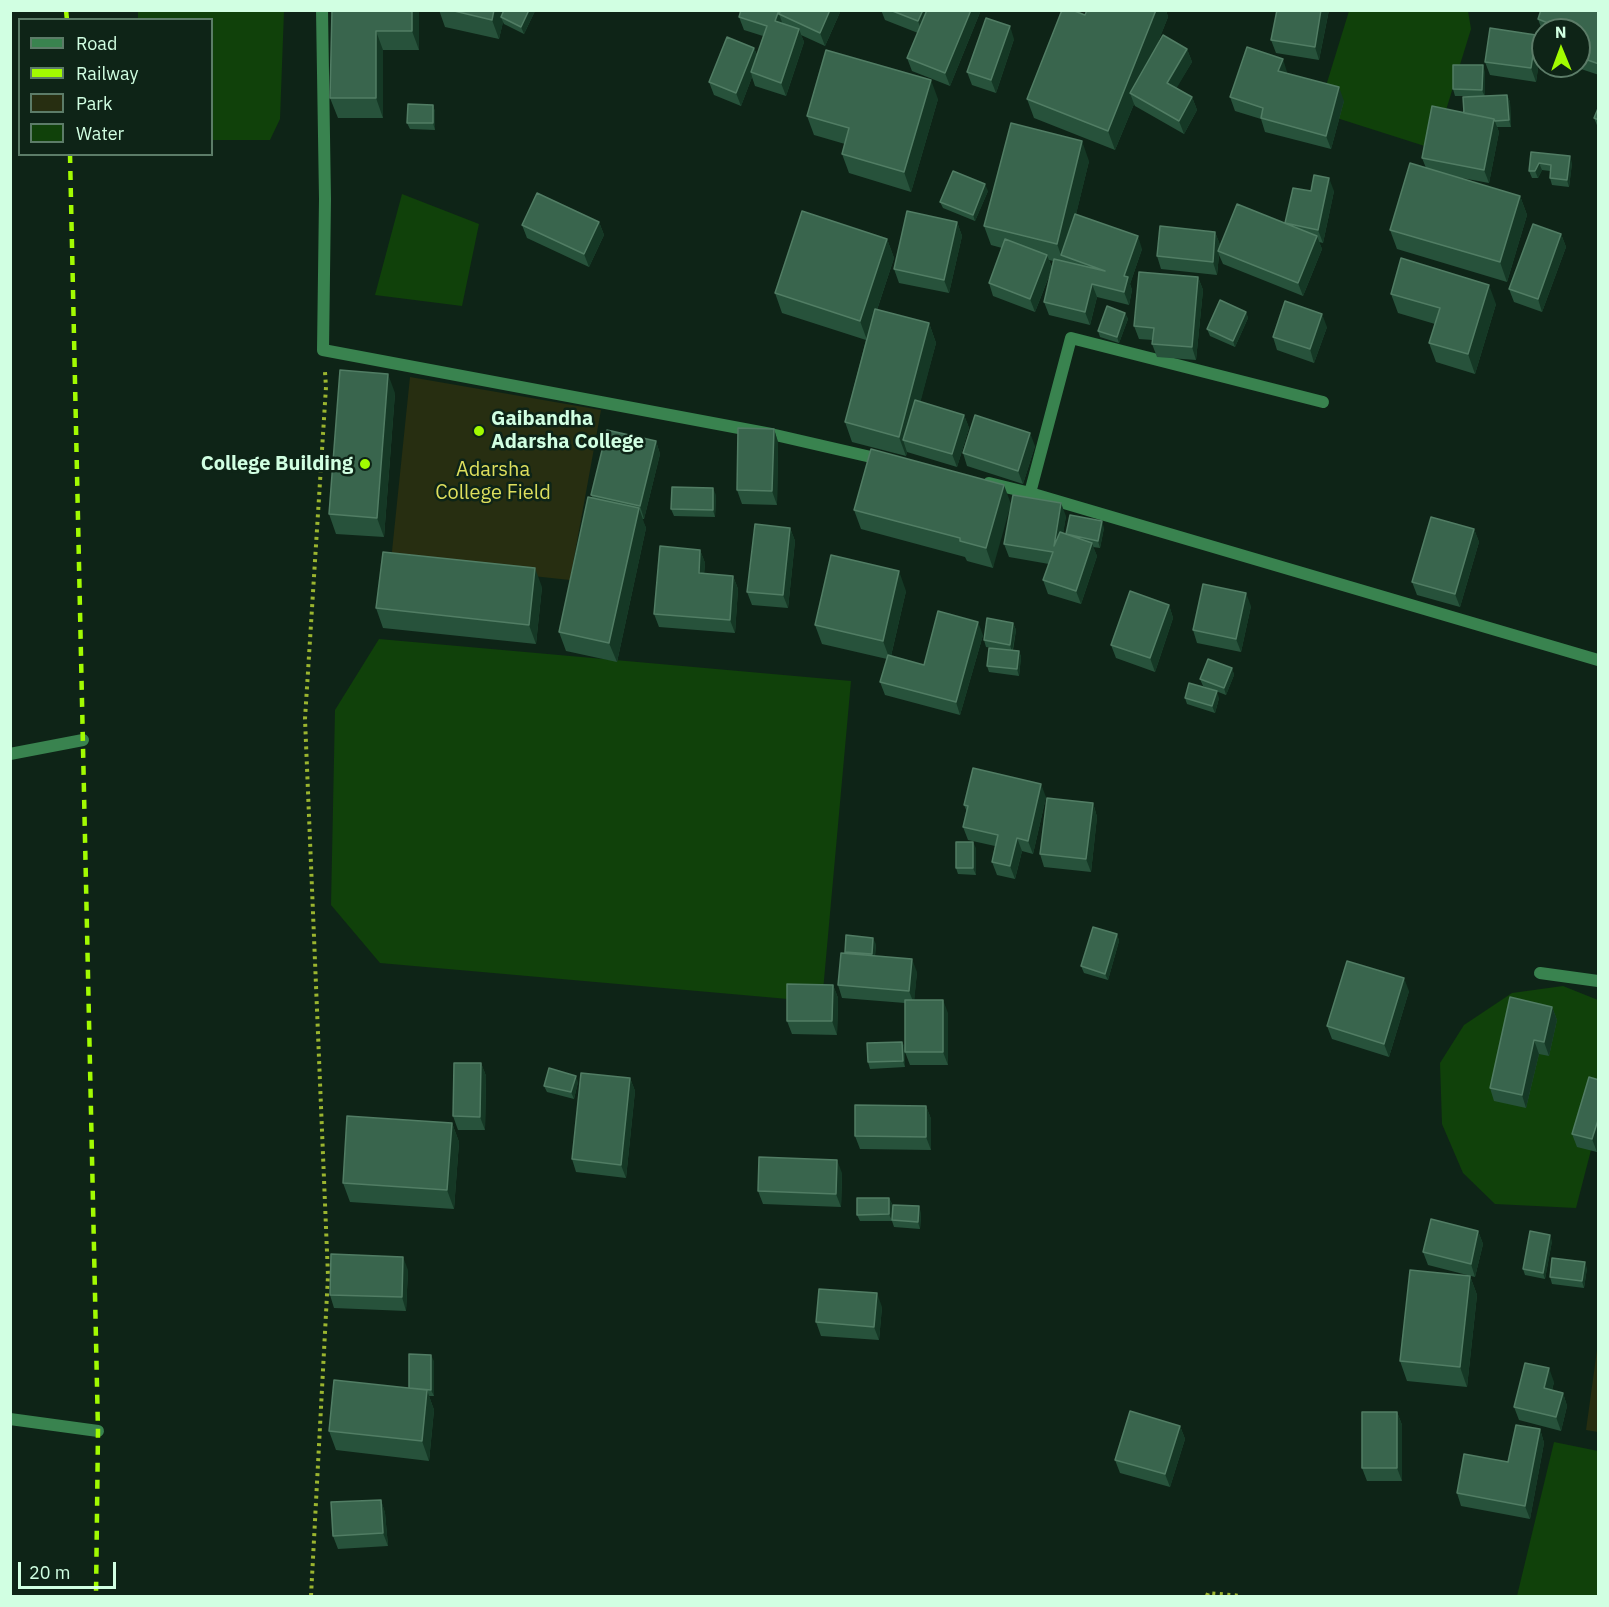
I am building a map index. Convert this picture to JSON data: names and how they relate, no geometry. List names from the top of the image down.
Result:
{
  "parks": ["Adarsha College Field"],
  "places": ["Gaibandha Adarsha College", "College Building"],
  "legend": [
    "Road",
    "Railway",
    "Park",
    "Water"
  ],
  "scale_bar": "20 m",
  "north": "top"
}
